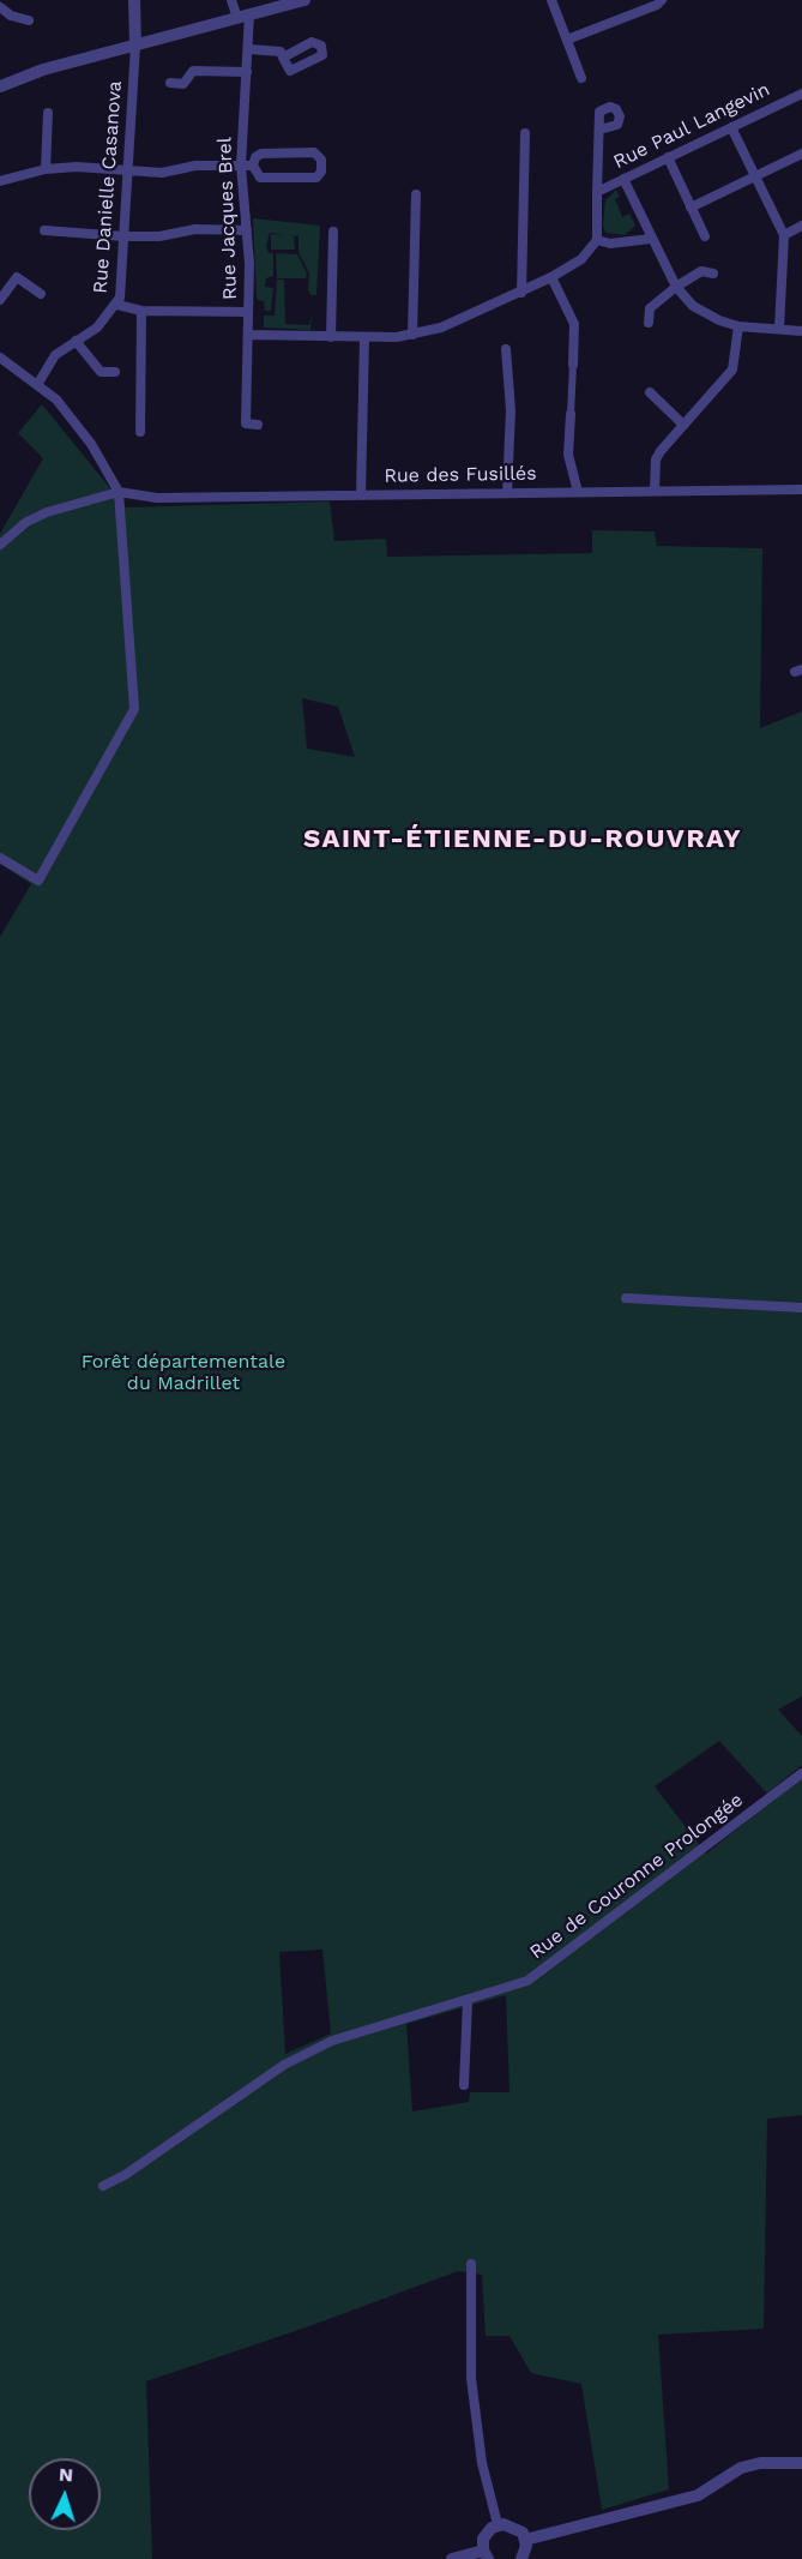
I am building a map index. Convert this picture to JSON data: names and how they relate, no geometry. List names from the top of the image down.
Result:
{
  "streets": {
    "street": [
      "Rue Paul Langevin",
      "Rue Danielle Casanova",
      "Rue Jacques Brel",
      "Rue des Fusillés",
      "Rue de Couronne Prolongée"
    ]
  },
  "districts": ["SAINT-ÉTIENNE-DU-ROUVRAY"],
  "parks": ["Forêt départementale du Madrillet"],
  "north": "top"
}
